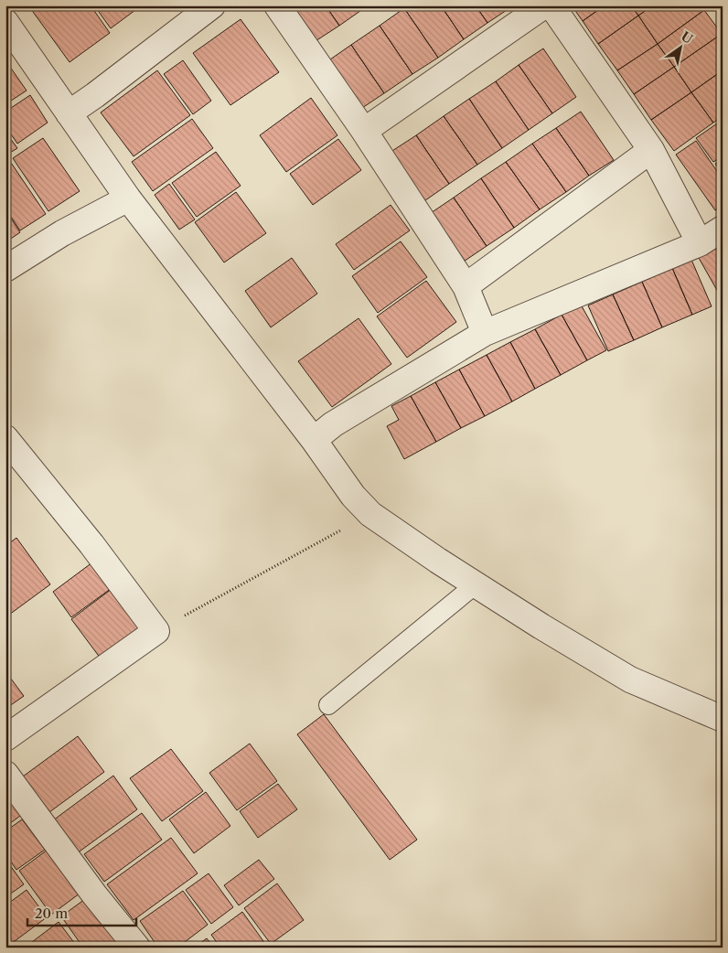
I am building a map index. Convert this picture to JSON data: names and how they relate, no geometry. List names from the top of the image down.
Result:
{
  "scale_bar": "20 m",
  "north": "top right"
}
